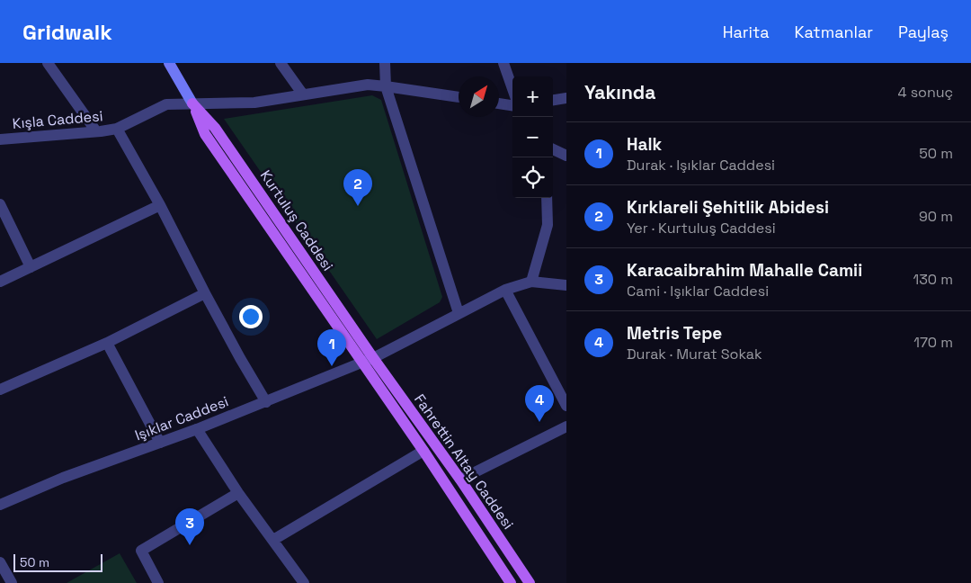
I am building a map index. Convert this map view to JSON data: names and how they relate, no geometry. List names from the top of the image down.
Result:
{
  "streets": {
    "main road": ["Kurtuluş Caddesi", "Fahrettin Altay Caddesi"],
    "street": ["Kışla Caddesi", "Işıklar Caddesi"]
  },
  "crossings": [
    ["Kışla Caddesi", "Kurtuluş Caddesi"],
    ["Kurtuluş Caddesi", "Işıklar Caddesi"],
    ["Kurtuluş Caddesi", "Fahrettin Altay Caddesi"],
    ["Işıklar Caddesi", "Fahrettin Altay Caddesi"]
  ],
  "scale_bar": "50 m",
  "north": "top right",
  "page": {
    "header": "Gridwalk",
    "nav": ["Harita", "Katmanlar", "Paylaş"],
    "heading": ["Yakında", "4 sonuç"],
    "map_buttons": ["+", "−"],
    "list": [
      {
        "mark": "1",
        "name": "Halk",
        "note": "Durak · Işıklar Caddesi",
        "value": "50 m"
      },
      {
        "mark": "2",
        "name": "Kırklareli Şehitlik Abidesi",
        "note": "Yer · Kurtuluş Caddesi",
        "value": "90 m"
      },
      {
        "mark": "3",
        "name": "Karacaibrahim Mahalle Camii",
        "note": "Cami · Işıklar Caddesi",
        "value": "130 m"
      },
      {
        "mark": "4",
        "name": "Metris Tepe",
        "note": "Durak · Murat Sokak",
        "value": "170 m"
      }
    ],
    "pins": [
      "2",
      "1",
      "4",
      "3"
    ],
    "scale": "50 m"
  }
}
